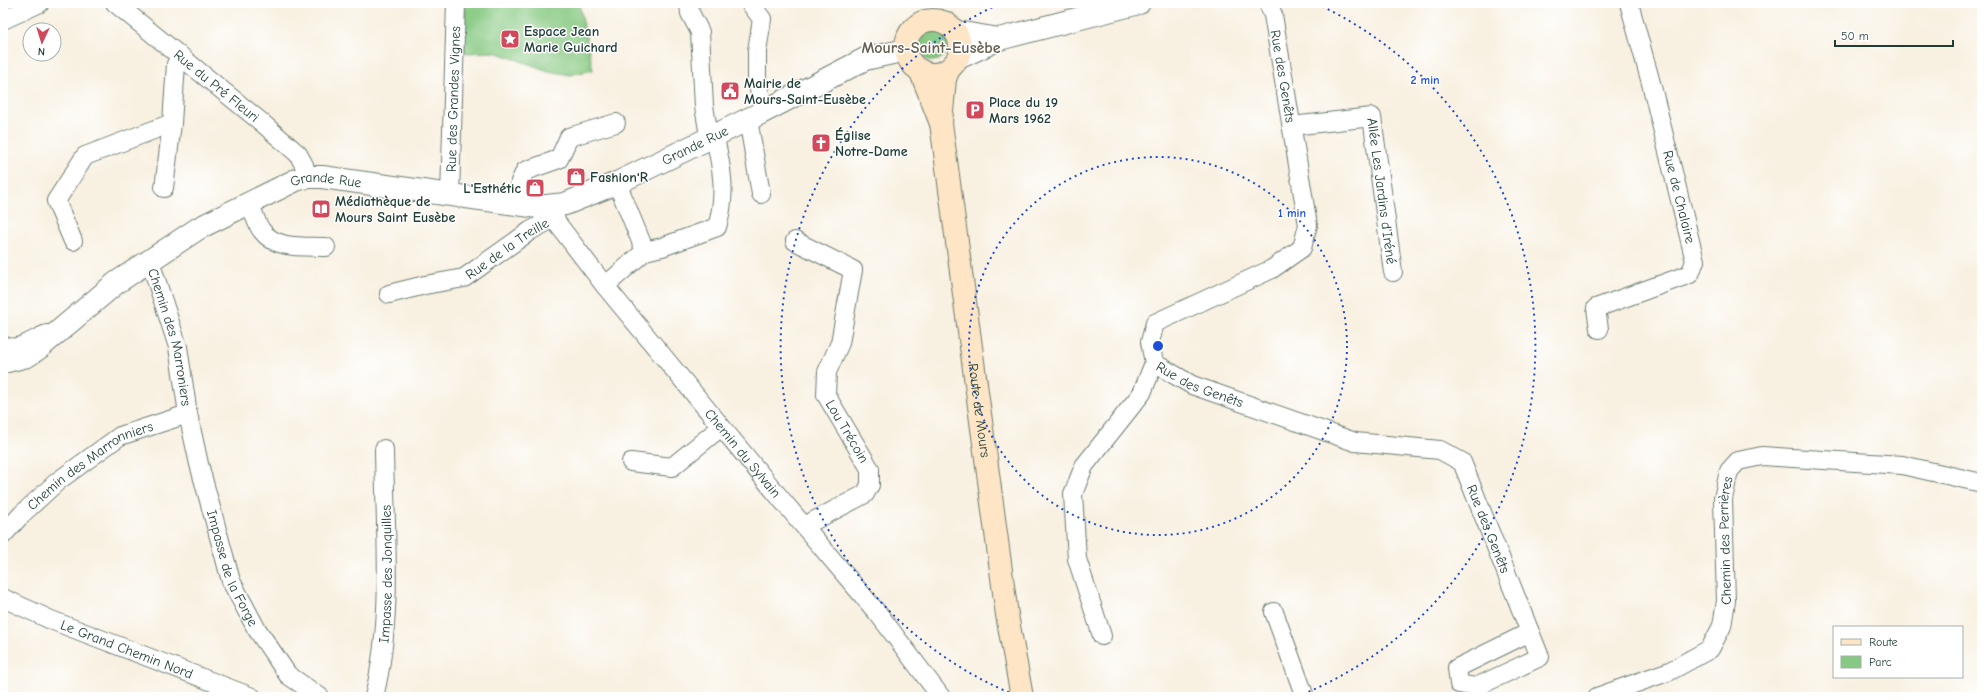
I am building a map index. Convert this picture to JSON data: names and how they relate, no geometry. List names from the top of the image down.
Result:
{
  "streets": {
    "main road": ["Route de Mours"],
    "street": [
      "Rue des Genêts",
      "Rue du Pré Fleuri",
      "Rue des Grandes Vignes",
      "Grande Rue",
      "Allée Les Jardins d'Iréné",
      "Rue de Chalaire",
      "Rue de la Treille",
      "Chemin des Marroniers",
      "Lou Trécoin",
      "Chemin du Sylvain",
      "Chemin des Marronniers",
      "Chemin des Perrières",
      "Impasse de la Forge",
      "Impasse des Jonquilles",
      "Le Grand Chemin Nord"
    ]
  },
  "crossings": [
    ["Rue des Genêts", "Allée Les Jardins d'Iréné"],
    ["Rue du Pré Fleuri", "Grande Rue"],
    ["Rue des Grandes Vignes", "Grande Rue"],
    ["Grande Rue", "Rue de la Treille"],
    ["Grande Rue", "Chemin des Marroniers"],
    ["Grande Rue", "Route de Mours"],
    ["Grande Rue", "Chemin du Sylvain"],
    ["Rue de la Treille", "Chemin du Sylvain"],
    ["Chemin des Marroniers", "Chemin des Marronniers"],
    ["Chemin des Marroniers", "Impasse de la Forge"],
    ["Lou Trécoin", "Chemin du Sylvain"],
    ["Chemin des Marronniers", "Impasse de la Forge"]
  ],
  "districts": ["Mours-Saint-Eusèbe"],
  "places": {
    "place": ["Espace Jean Marie Guichard"],
    "public building": ["Mairie de Mours-Saint-Eusèbe"],
    "parking": ["Place du 19 Mars 1962"],
    "church": ["Église Notre-Dame"],
    "shop": ["Fashion'R", "L'Esthétic"],
    "library": ["Médiathèque de Mours Saint Eusèbe"]
  },
  "legend": ["Route", "Parc"],
  "scale_bar": "50 m",
  "north": "bottom",
  "rings": ["2 min", "1 min"]
}
